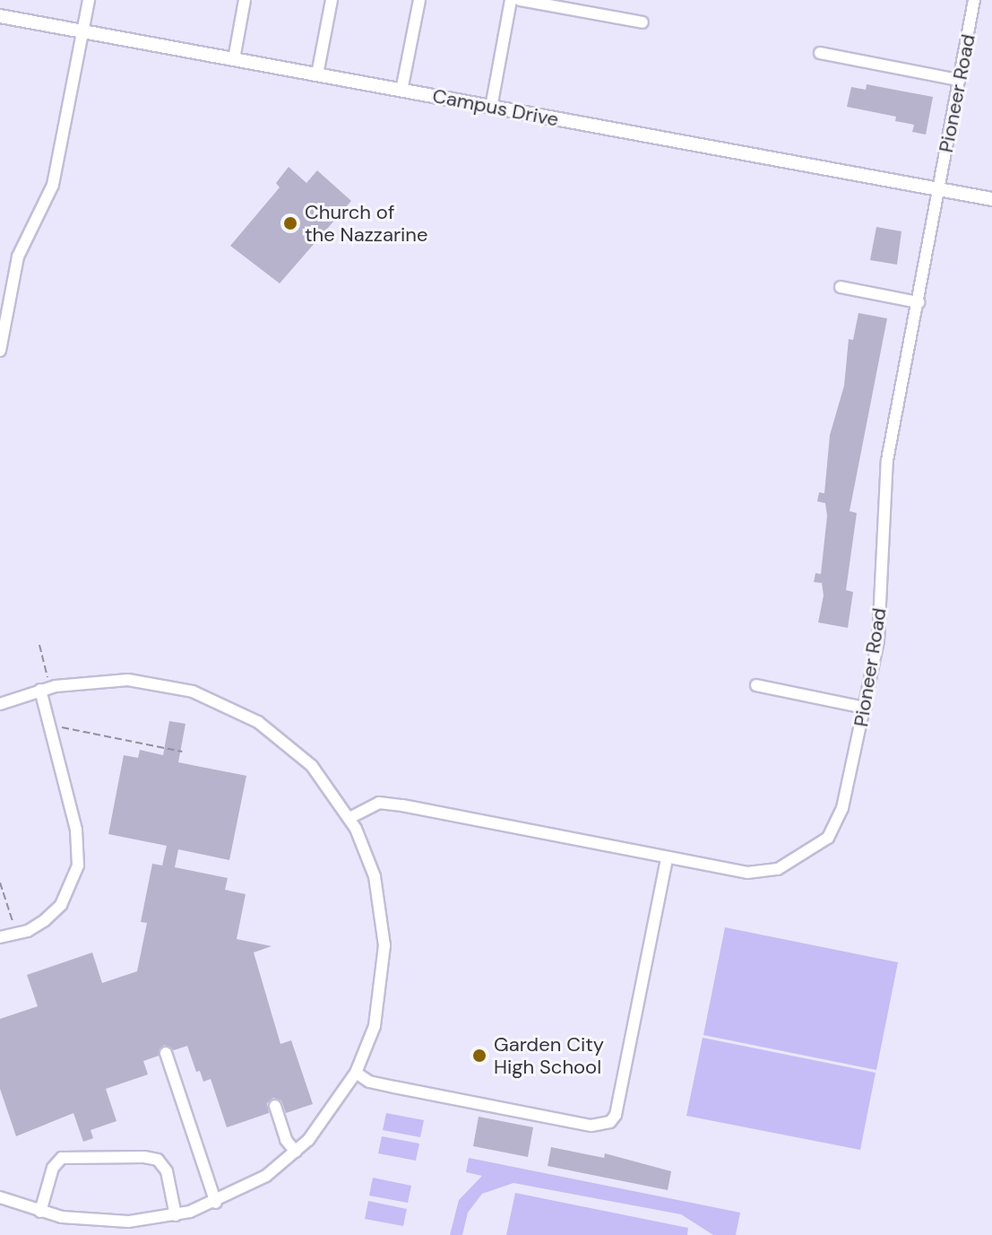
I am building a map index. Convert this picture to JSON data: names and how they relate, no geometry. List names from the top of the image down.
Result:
{
  "streets": {
    "main road": ["Campus Drive"],
    "street": ["Pioneer Road"]
  },
  "crossings": [
    ["Pioneer Road", "Campus Drive"]
  ],
  "places": ["Church of the Nazzarine", "Garden City High School"]
}
